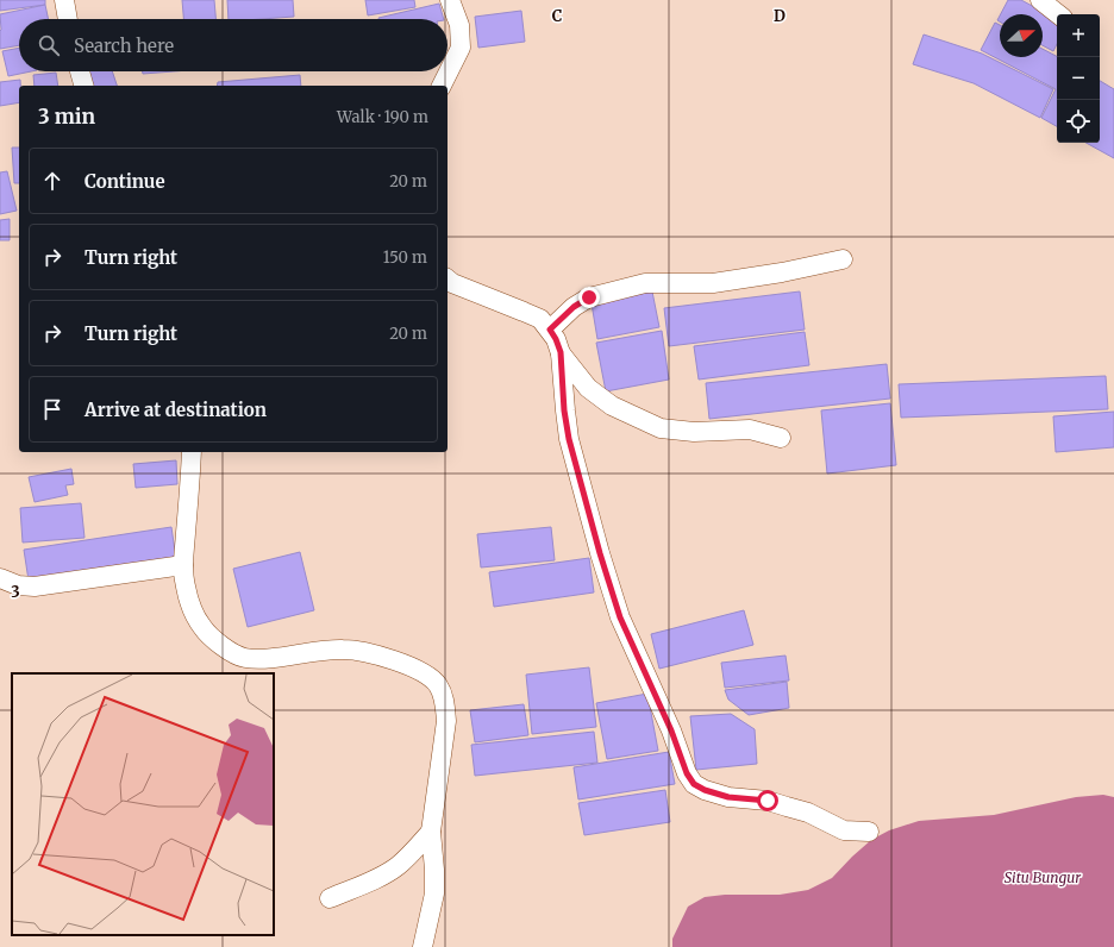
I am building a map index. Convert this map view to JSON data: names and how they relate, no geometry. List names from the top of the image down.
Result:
{
  "water": ["Situ Bungur"],
  "north": "right",
  "page": {
    "map_buttons": ["+", "−"],
    "search": "Search here",
    "heading": ["3 min", "Walk · 190 m"],
    "list": [
      ["Continue", "20 m"],
      ["Turn right", "150 m"],
      ["Turn right", "20 m"],
      "Arrive at destination"
    ]
  },
  "grid": {
    "columns": ["C", "D"],
    "rows": ["3"]
  }
}
